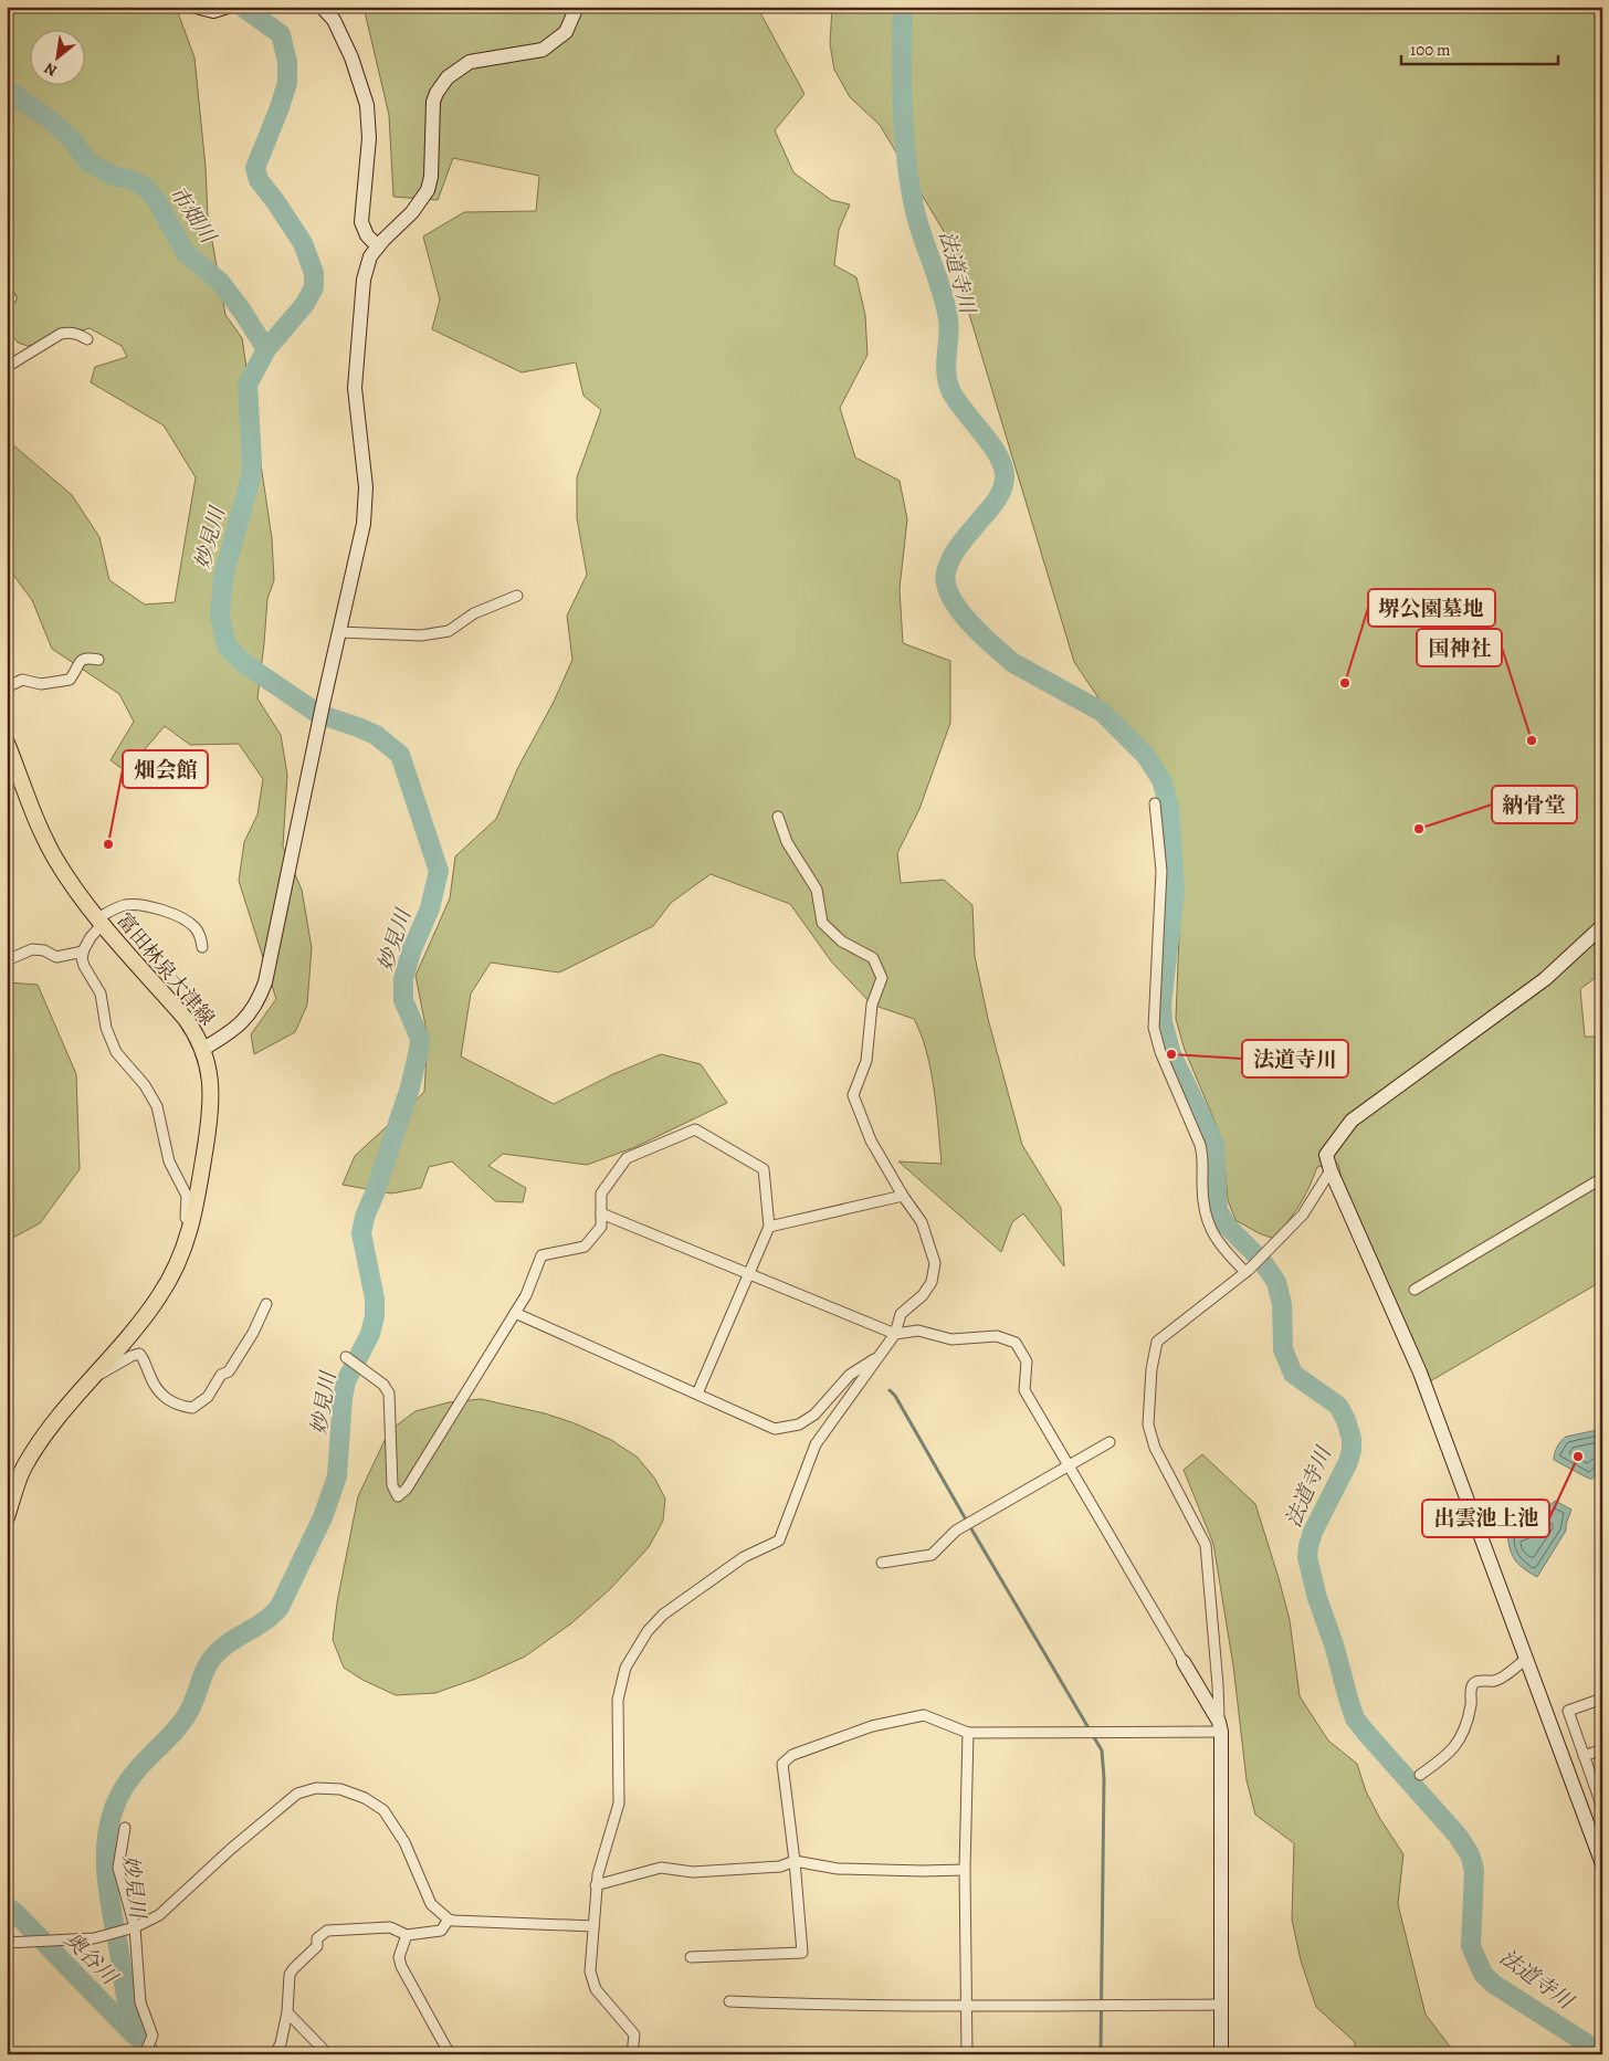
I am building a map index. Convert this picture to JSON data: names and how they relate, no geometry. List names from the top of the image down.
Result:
{
  "streets": {
    "main road": ["富田林泉大津線"]
  },
  "water": [
    "市畑川",
    "法道寺川",
    "妙見川",
    "奥谷川"
  ],
  "places": [
    "堺公園墓地",
    "国神社",
    "納骨堂",
    "畑会館",
    "法道寺川",
    "出雲池上池"
  ],
  "scale_bar": "100 m",
  "north": "bottom left"
}
